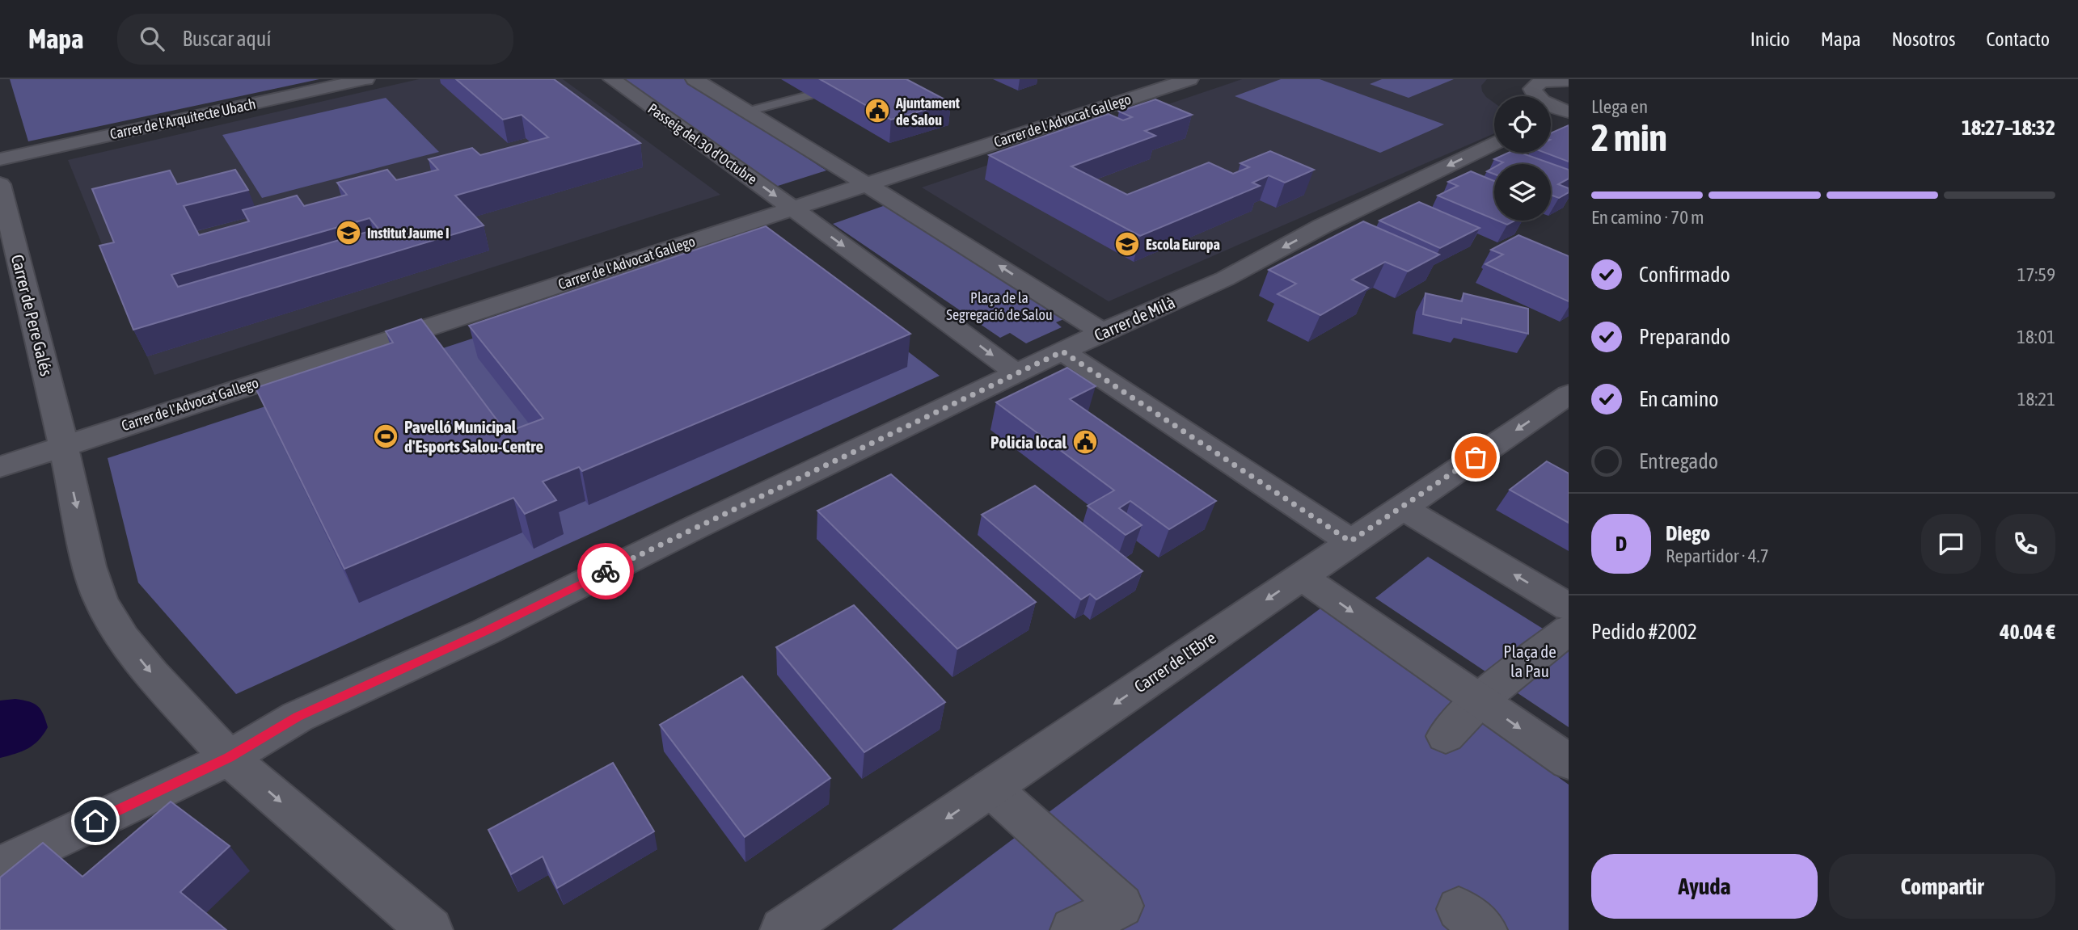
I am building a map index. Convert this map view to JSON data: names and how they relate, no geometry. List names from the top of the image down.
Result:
{
  "streets": {
    "street": [
      "Carrer de l'Arquitecte Ubach",
      "Carrer de l'Advocat Gallego",
      "Passeig del 30 d'Octubre",
      "Carrer de Pere Galés",
      "Carrer de Milà",
      "Carrer de l'Ebre"
    ]
  },
  "crossings": [
    ["Carrer de l'Advocat Gallego", "Passeig del 30 d'Octubre"],
    ["Carrer de l'Advocat Gallego", "Carrer de Pere Galés"],
    ["Carrer de Pere Galés", "Carrer de Milà"]
  ],
  "one_way": ["Carrer de Pere Galés", "Carrer de l'Ebre"],
  "parks": ["Plaça de la Segregació de Salou", "Plaça de la Pau"],
  "places": {
    "public building": ["Ajuntament de Salou", "Policia local"],
    "school or university": ["Institut Jaume I", "Escola Europa"],
    "sports": ["Pavelló Municipal d'Esports Salou-Centre"]
  },
  "page": {
    "header": "Mapa",
    "search": "Buscar aquí",
    "nav": [
      "Inicio",
      "Mapa",
      "Nosotros",
      "Contacto"
    ],
    "heading": ["2 min", "Llega en", "18:27–18:32"],
    "panel": [
      "Diego",
      "Repartidor · 4.7",
      "Pedido #2002",
      "40.04 €"
    ],
    "bar": "En camino · 70 m",
    "list": [
      ["Confirmado", "17:59"],
      ["Preparando", "18:01"],
      ["En camino", "18:21"],
      "Entregado"
    ],
    "round": "D",
    "buttons": ["Ayuda", "Compartir"]
  }
}
